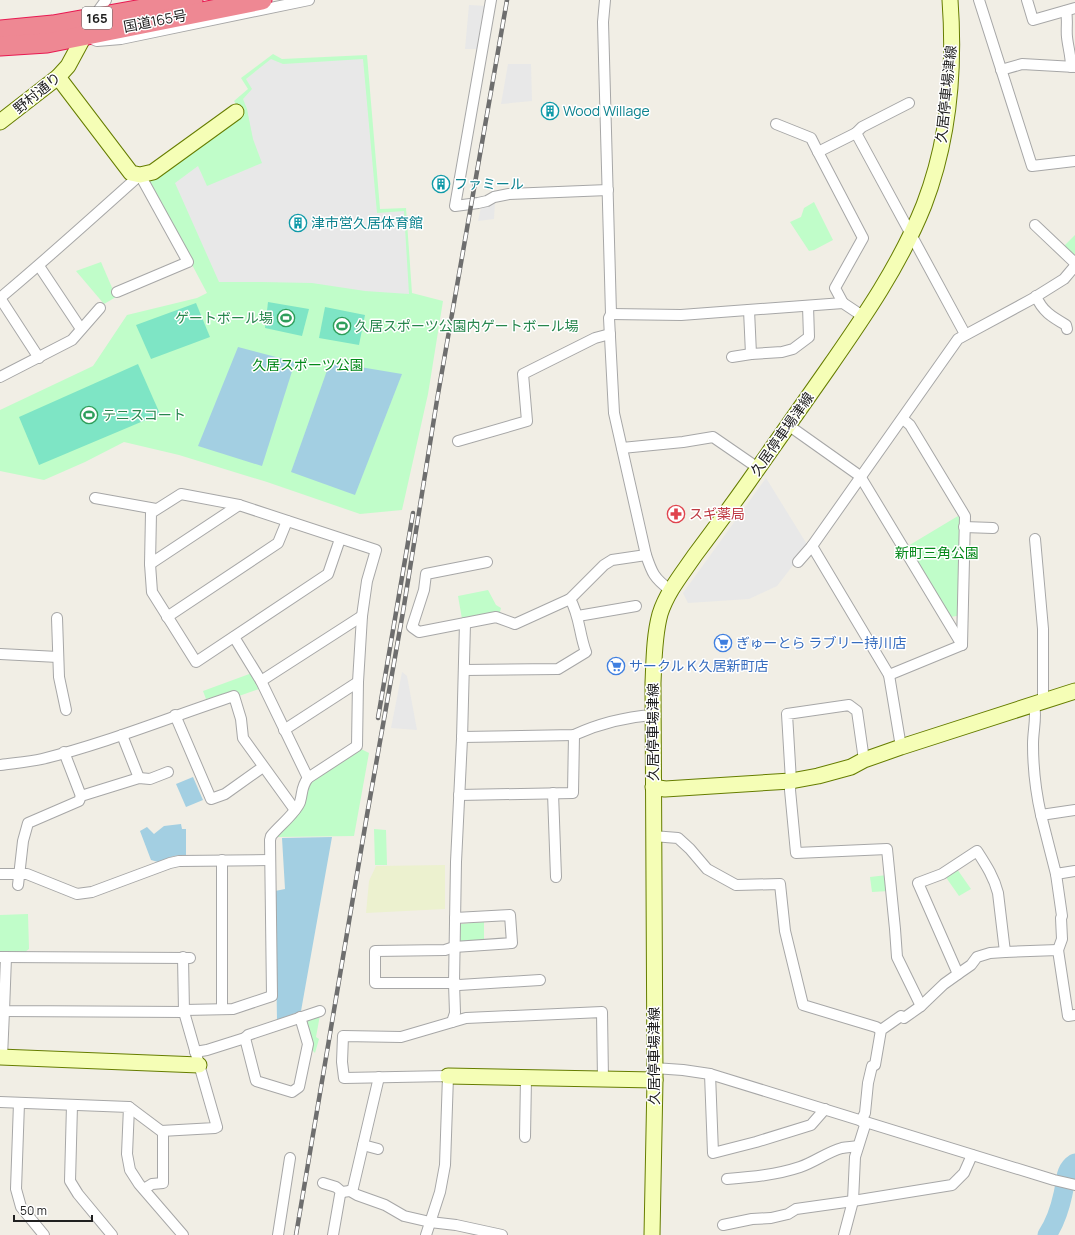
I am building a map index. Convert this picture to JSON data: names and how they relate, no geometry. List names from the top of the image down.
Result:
{
  "streets": {
    "highway": ["165", "国道165号"],
    "main road": ["野村通り", "久居停車場津線"]
  },
  "crossings": [
    ["国道165号", "野村通り"]
  ],
  "parks": ["久居スポーツ公園", "新町三角公園"],
  "places": {
    "building": ["Wood Willage", "ファミール", "津市営久居体育館"],
    "sports": ["ゲートボール場", "久居スポーツ公園内ゲートボール場", "テニスコート"],
    "pharmacy": ["スギ薬局"],
    "supermarket": ["ぎゅーとら ラブリー持川店", "サークルＫ久居新町店"]
  },
  "scale_bar": "50 m"
}
